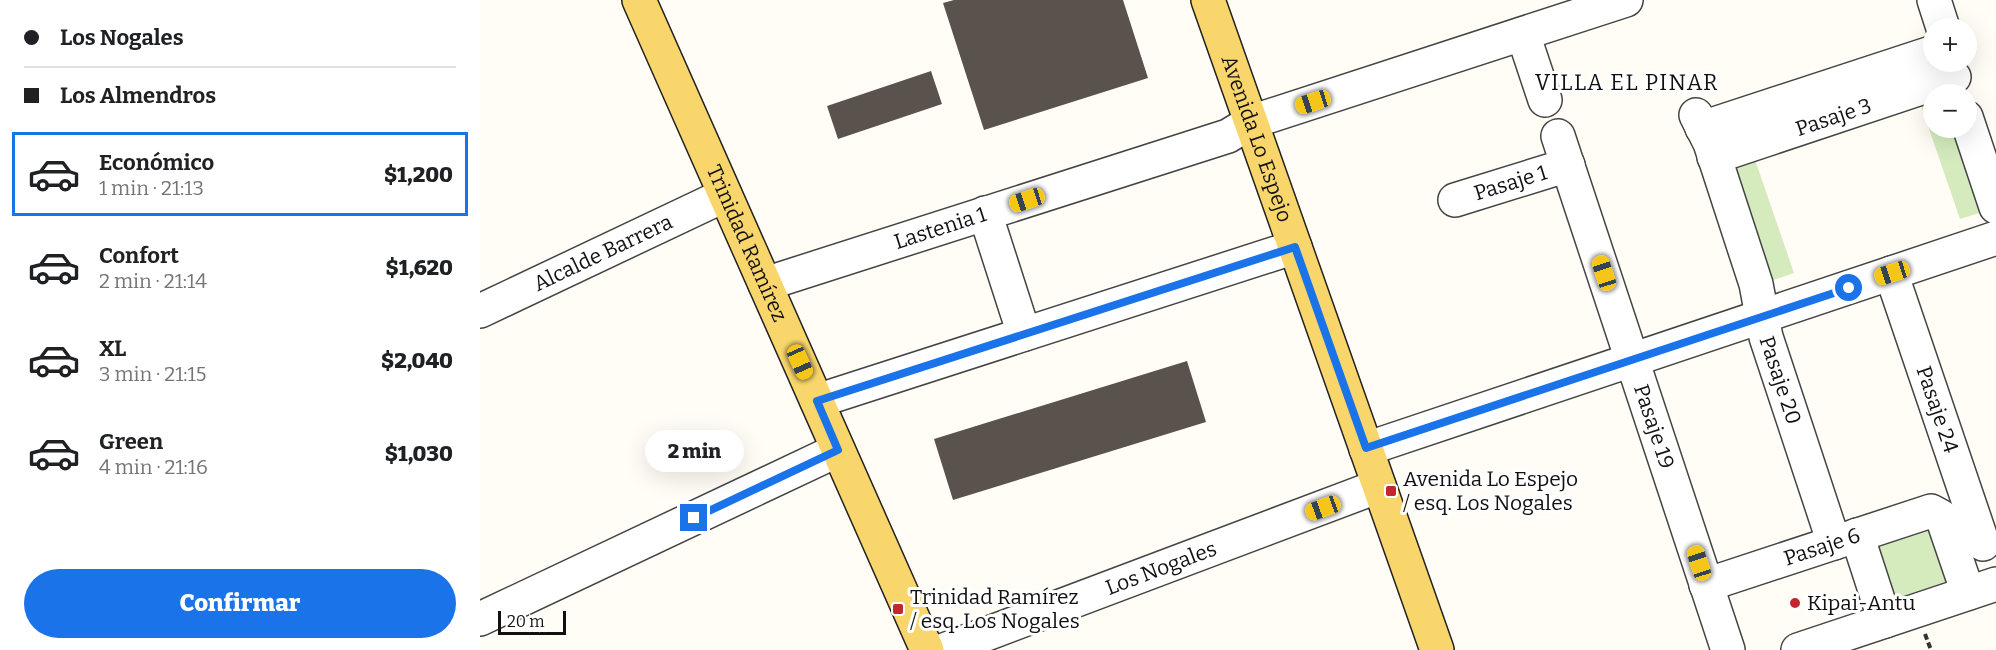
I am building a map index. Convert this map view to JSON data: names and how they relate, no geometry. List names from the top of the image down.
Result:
{
  "streets": {
    "main road": ["Avenida Lo Espejo", "Trinidad Ramírez"],
    "street": [
      "Pasaje 3",
      "Pasaje 1",
      "Lastenia 1",
      "Alcalde Barrera",
      "Pasaje 20",
      "Pasaje 24",
      "Pasaje 19",
      "Pasaje 6",
      "Los Nogales"
    ]
  },
  "crossings": [
    ["Pasaje 3", "Pasaje 20"],
    ["Avenida Lo Espejo", "Lastenia 1"],
    ["Avenida Lo Espejo", "Los Nogales"],
    ["Pasaje 1", "Pasaje 19"],
    ["Lastenia 1", "Trinidad Ramírez"],
    ["Trinidad Ramírez", "Alcalde Barrera"],
    ["Pasaje 20", "Pasaje 6"],
    ["Pasaje 24", "Pasaje 6"],
    ["Pasaje 19", "Pasaje 6"]
  ],
  "districts": ["VILLA EL PINAR"],
  "places": {
    "transit": ["Avenida Lo Espejo / esq. Los Nogales", "Trinidad Ramírez / esq. Los Nogales"],
    "other": ["Kipai-Antu"]
  },
  "scale_bar": "20 m",
  "page": {
    "banner": ["Los Nogales", "Los Almendros"],
    "map_buttons": ["+", "−"],
    "list": [
      {
        "name": "Económico",
        "note": "1 min · 21:13",
        "value": "$1,200"
      },
      {
        "name": "Confort",
        "note": "2 min · 21:14",
        "value": "$1,620"
      },
      {
        "name": "XL",
        "note": "3 min · 21:15",
        "value": "$2,040"
      },
      {
        "name": "Green",
        "note": "4 min · 21:16",
        "value": "$1,030"
      }
    ],
    "bubble": "2 min",
    "buttons": "Confirmar",
    "scale": "20 m"
  }
}
